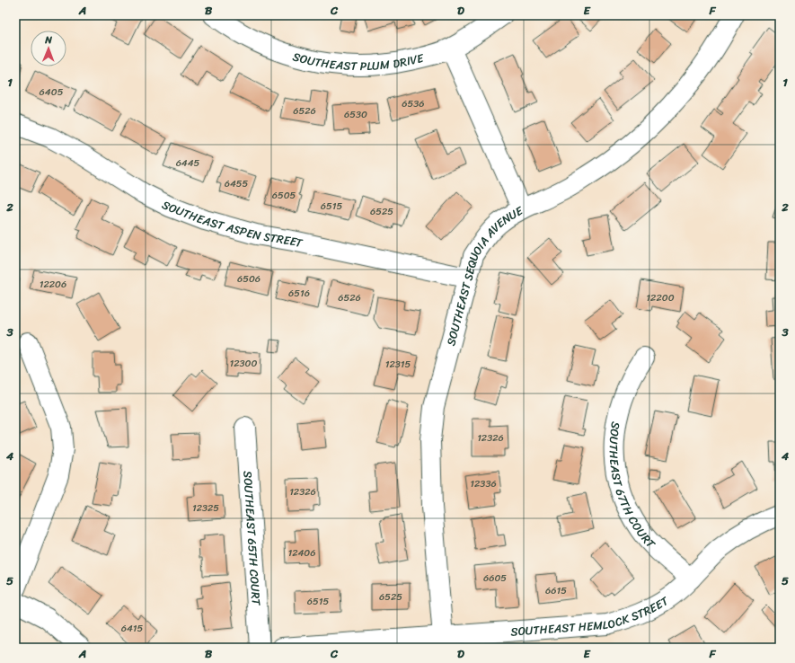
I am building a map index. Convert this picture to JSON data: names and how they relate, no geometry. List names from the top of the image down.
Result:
{
  "streets": {
    "street": [
      "SOUTHEAST PLUM DRIVE",
      "SOUTHEAST ASPEN STREET",
      "SOUTHEAST SEQUOIA AVENUE",
      "SOUTHEAST 67TH COURT",
      "SOUTHEAST 65TH COURT",
      "SOUTHEAST HEMLOCK STREET"
    ]
  },
  "crossings": [
    ["SOUTHEAST ASPEN STREET", "SOUTHEAST SEQUOIA AVENUE"],
    ["SOUTHEAST SEQUOIA AVENUE", "SOUTHEAST HEMLOCK STREET"],
    ["SOUTHEAST 67TH COURT", "SOUTHEAST HEMLOCK STREET"]
  ],
  "house_numbers": [
    "6405",
    "6536",
    "6526",
    "6530",
    "6445",
    "6455",
    "6505",
    "6515",
    "6525",
    "6506",
    "12206",
    "6516",
    "6526",
    "12200",
    "12300",
    "12315",
    "12326",
    "12336",
    "12326",
    "12325",
    "12406",
    "6605",
    "6615",
    "6525",
    "6515",
    "6415"
  ],
  "north": "top",
  "grid": {
    "columns": [
      "A",
      "B",
      "C",
      "D",
      "E",
      "F"
    ],
    "rows": [
      "1",
      "2",
      "3",
      "4",
      "5"
    ]
  }
}
